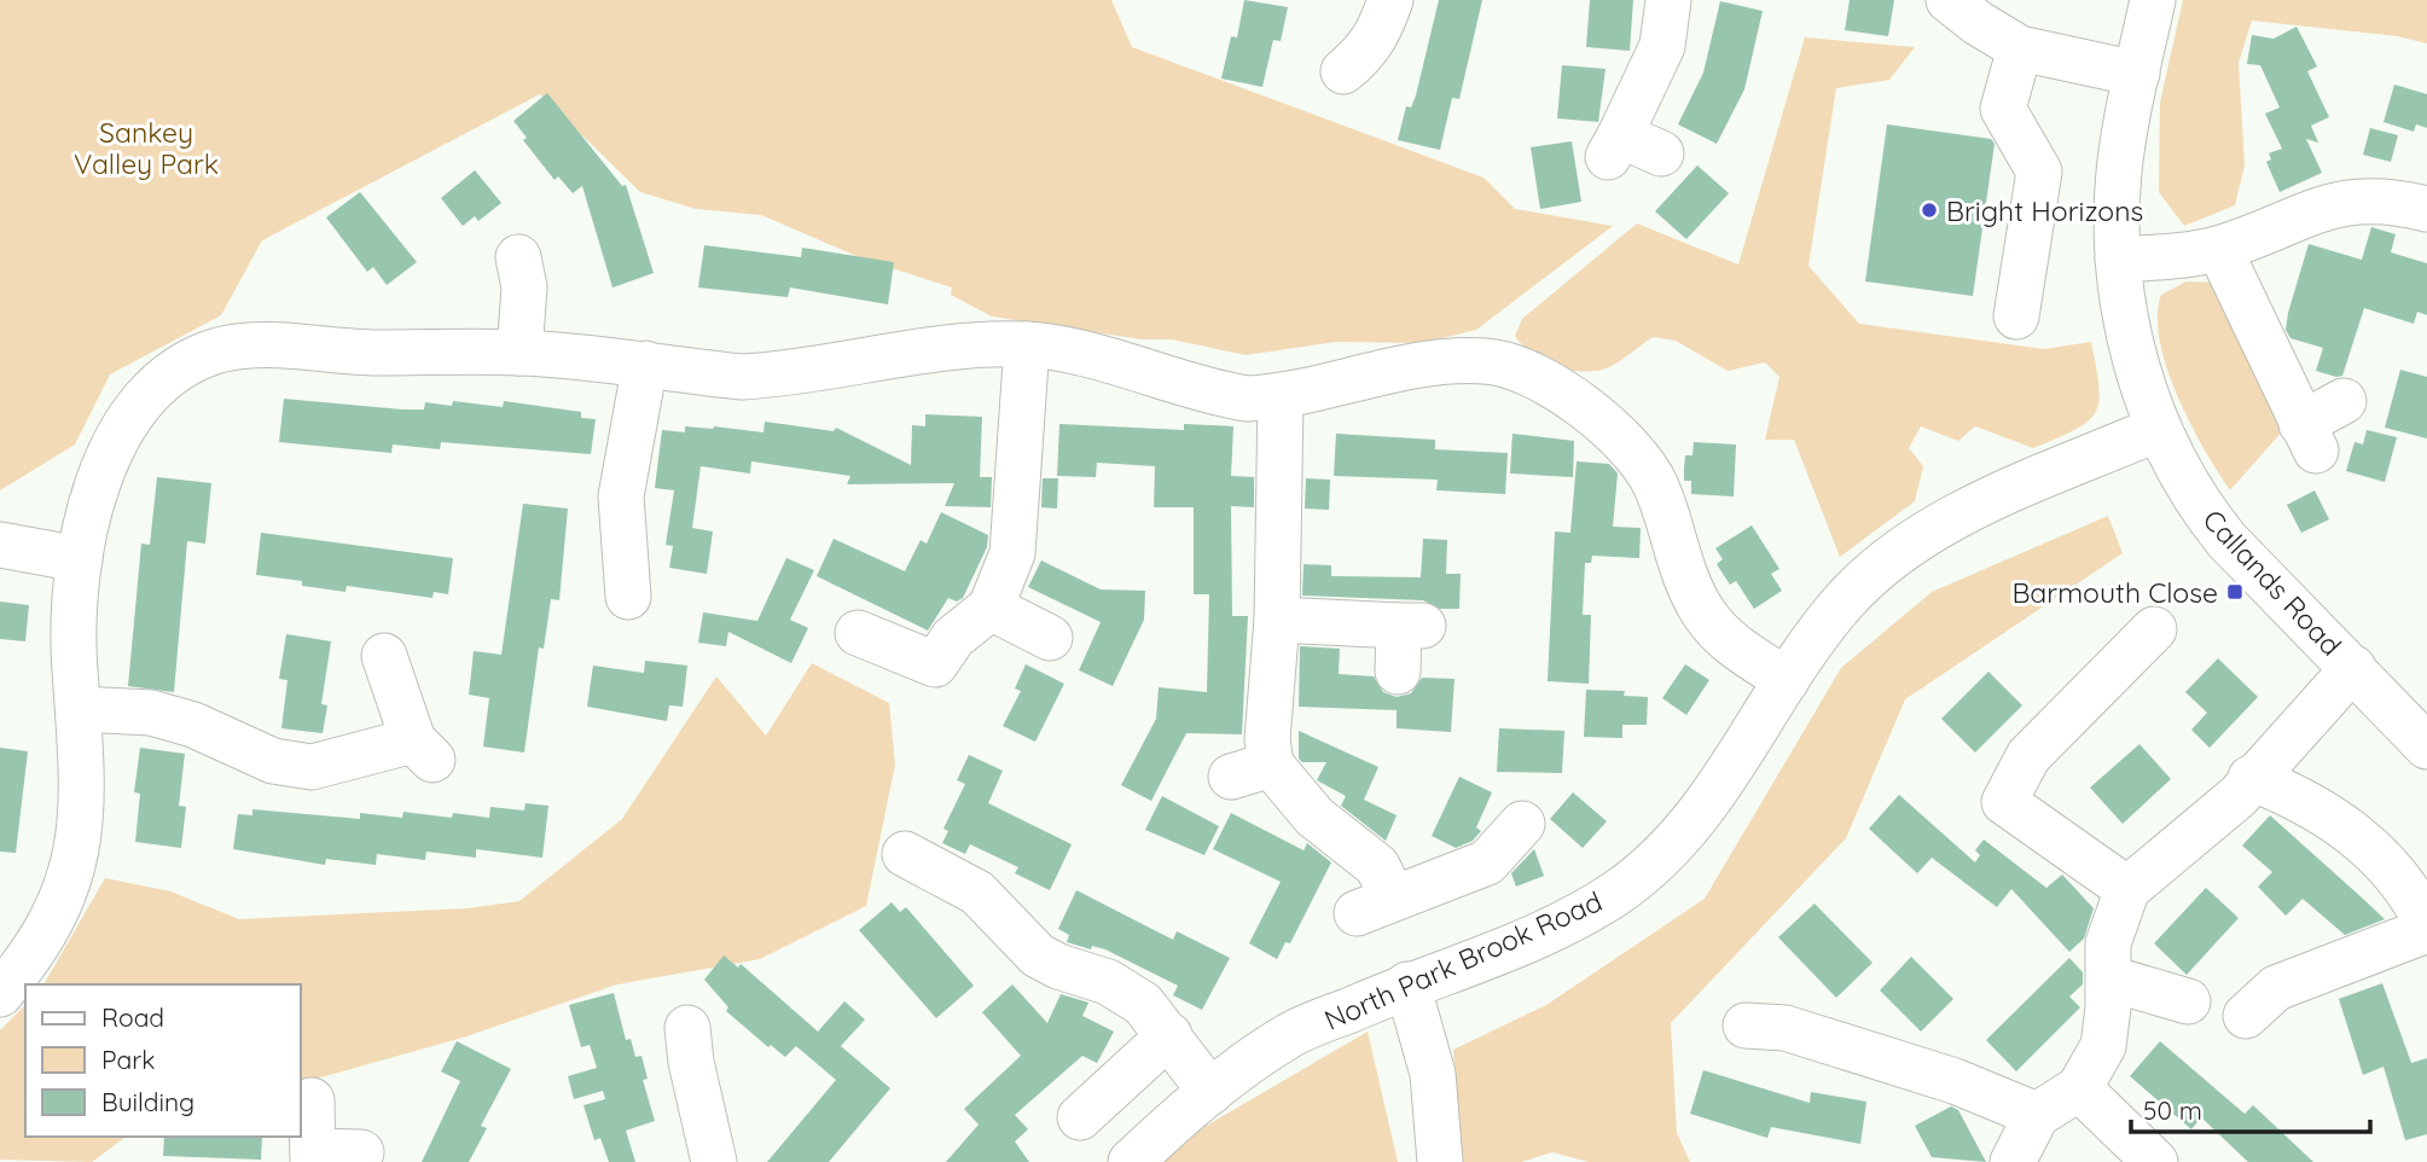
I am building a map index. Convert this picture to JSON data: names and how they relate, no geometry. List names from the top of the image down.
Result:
{
  "streets": {
    "street": ["Callands Road", "North Park Brook Road"]
  },
  "crossings": [
    ["Callands Road", "North Park Brook Road"]
  ],
  "parks": ["Sankey Valley Park"],
  "places": {
    "other": ["Bright Horizons"],
    "transit": ["Barmouth Close"]
  },
  "legend": ["Road", "Park", "Building"],
  "scale_bar": "50 m"
}
